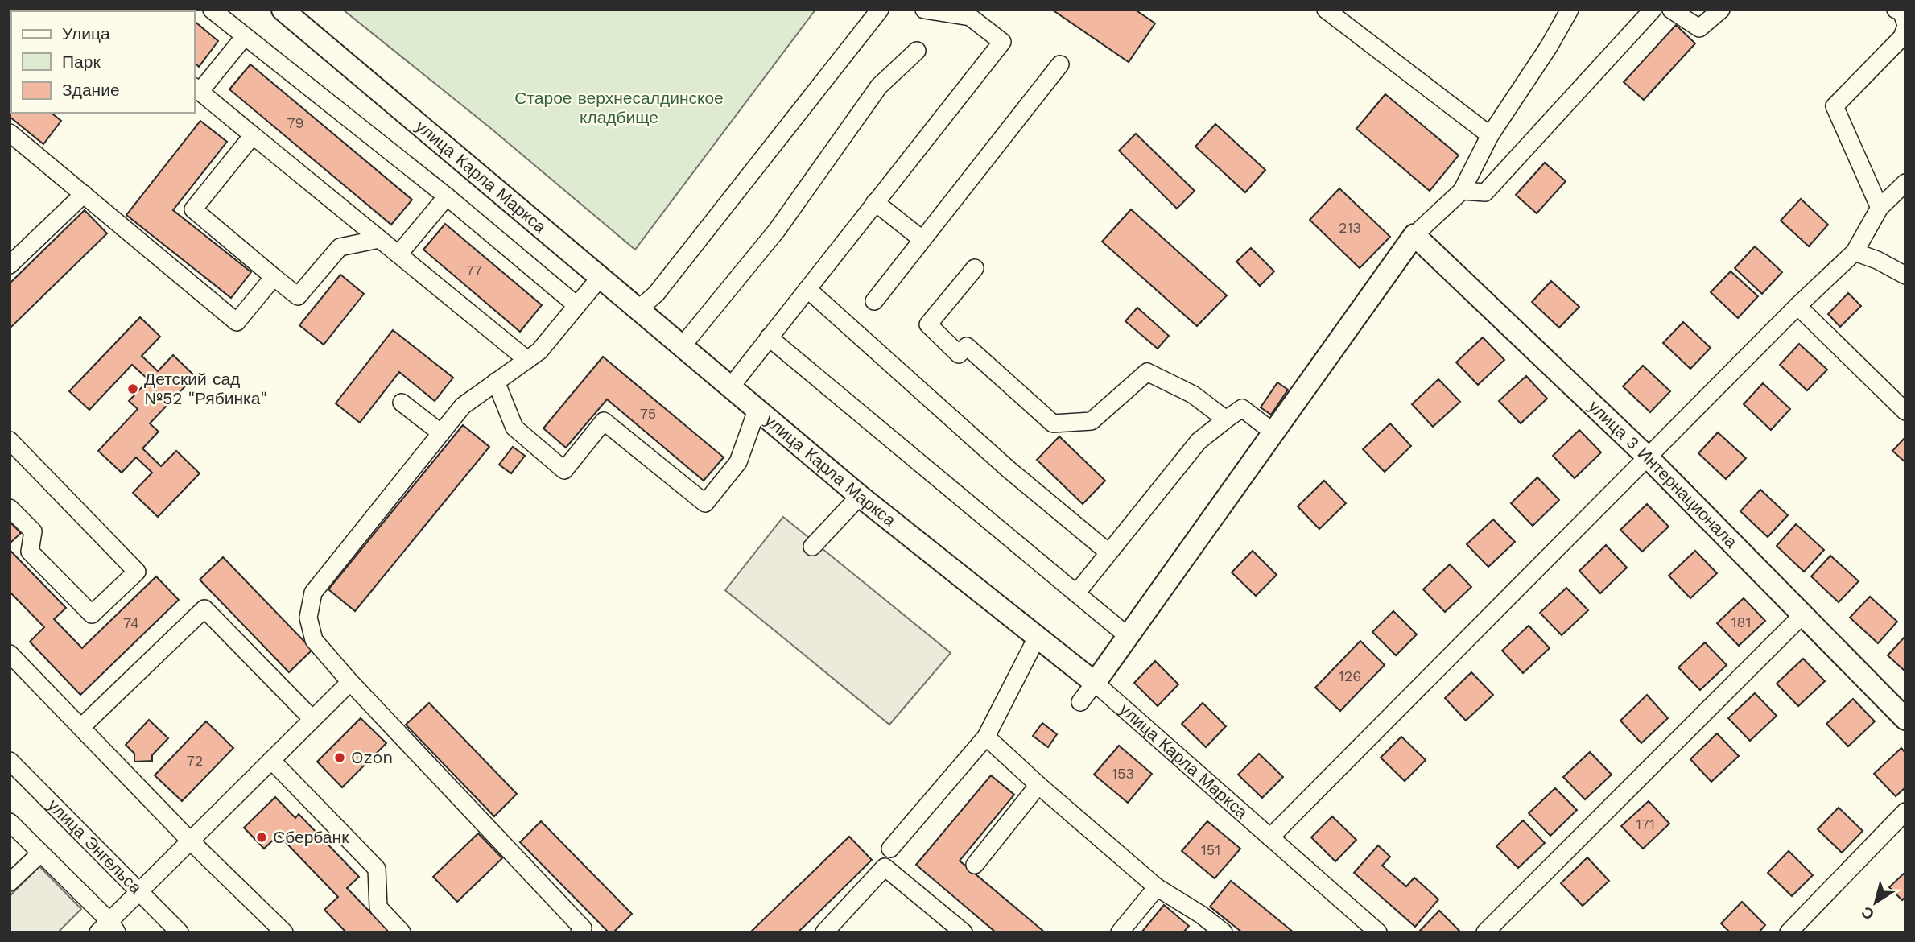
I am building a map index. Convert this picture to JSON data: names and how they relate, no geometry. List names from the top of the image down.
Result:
{
  "streets": {
    "main road": ["улица Карла Маркса", "улица 3 Интернационала"],
    "street": ["улица Энгельса"]
  },
  "parks": ["Старое верхнесалдинское кладбище"],
  "places": ["Детский сад №52 \"Рябинка\"", "Ozon", "Сбербанк"],
  "house_numbers": [
    "79",
    "213",
    "77",
    "75",
    "181",
    "74",
    "126",
    "72",
    "153",
    "171",
    "151"
  ],
  "legend": ["Улица", "Парк", "Здание"],
  "north": "bottom left"
}
